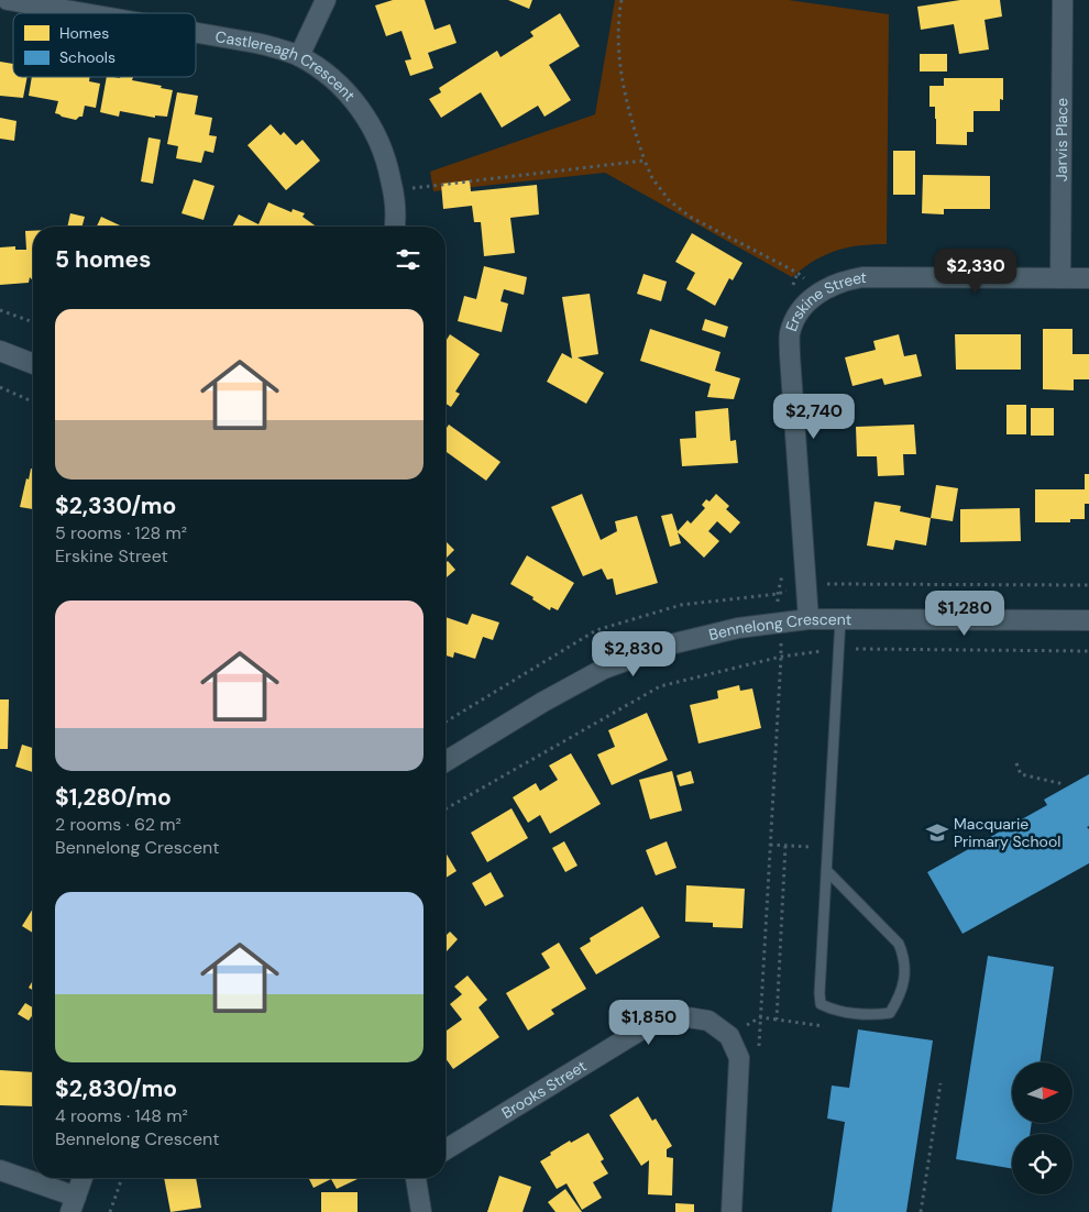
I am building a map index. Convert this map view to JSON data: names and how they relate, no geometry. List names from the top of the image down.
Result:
{
  "streets": {
    "street": [
      "Castlereagh Crescent",
      "Jarvis Place",
      "Erskine Street",
      "Bennelong Crescent",
      "Brooks Street"
    ]
  },
  "crossings": [
    ["Jarvis Place", "Erskine Street"],
    ["Erskine Street", "Bennelong Crescent"]
  ],
  "places": {
    "school or university": ["Macquarie Primary School"]
  },
  "legend": ["Homes", "Schools"],
  "north": "right",
  "page": {
    "heading": "5 homes",
    "price": [
      "$2,330",
      "$2,740",
      "$1,280",
      "$2,830",
      "$1,850"
    ],
    "list": [
      {
        "name": "$2,330/mo",
        "note": "5 rooms · 128 m² · Erskine Street"
      },
      {
        "name": "$1,280/mo",
        "note": "2 rooms · 62 m² · Bennelong Crescent"
      },
      {
        "name": "$2,830/mo",
        "note": "4 rooms · 148 m² · Bennelong Crescent"
      }
    ]
  }
}
